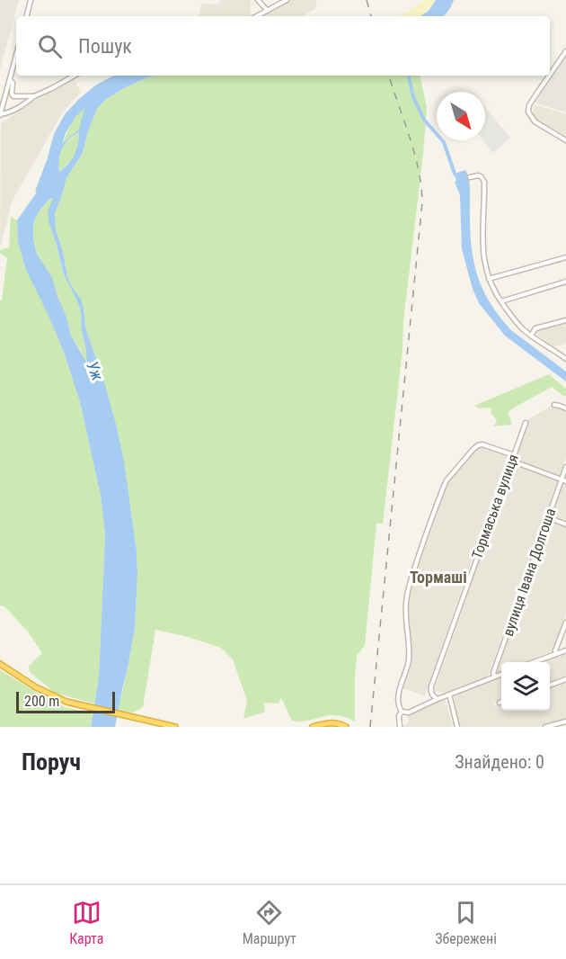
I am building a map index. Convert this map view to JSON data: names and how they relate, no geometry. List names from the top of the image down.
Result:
{
  "streets": {
    "street": ["Тормаська вулиця", "вулиця Івана Долгоша"]
  },
  "districts": ["Тормаші"],
  "water": ["Уж"],
  "scale_bar": "200 m",
  "north": "bottom right",
  "page": {
    "search": "Пошук",
    "scale": "200 m",
    "heading": ["Поруч", "Знайдено: 0"],
    "nav": ["Карта", "Маршрут", "Збережені"]
  }
}
